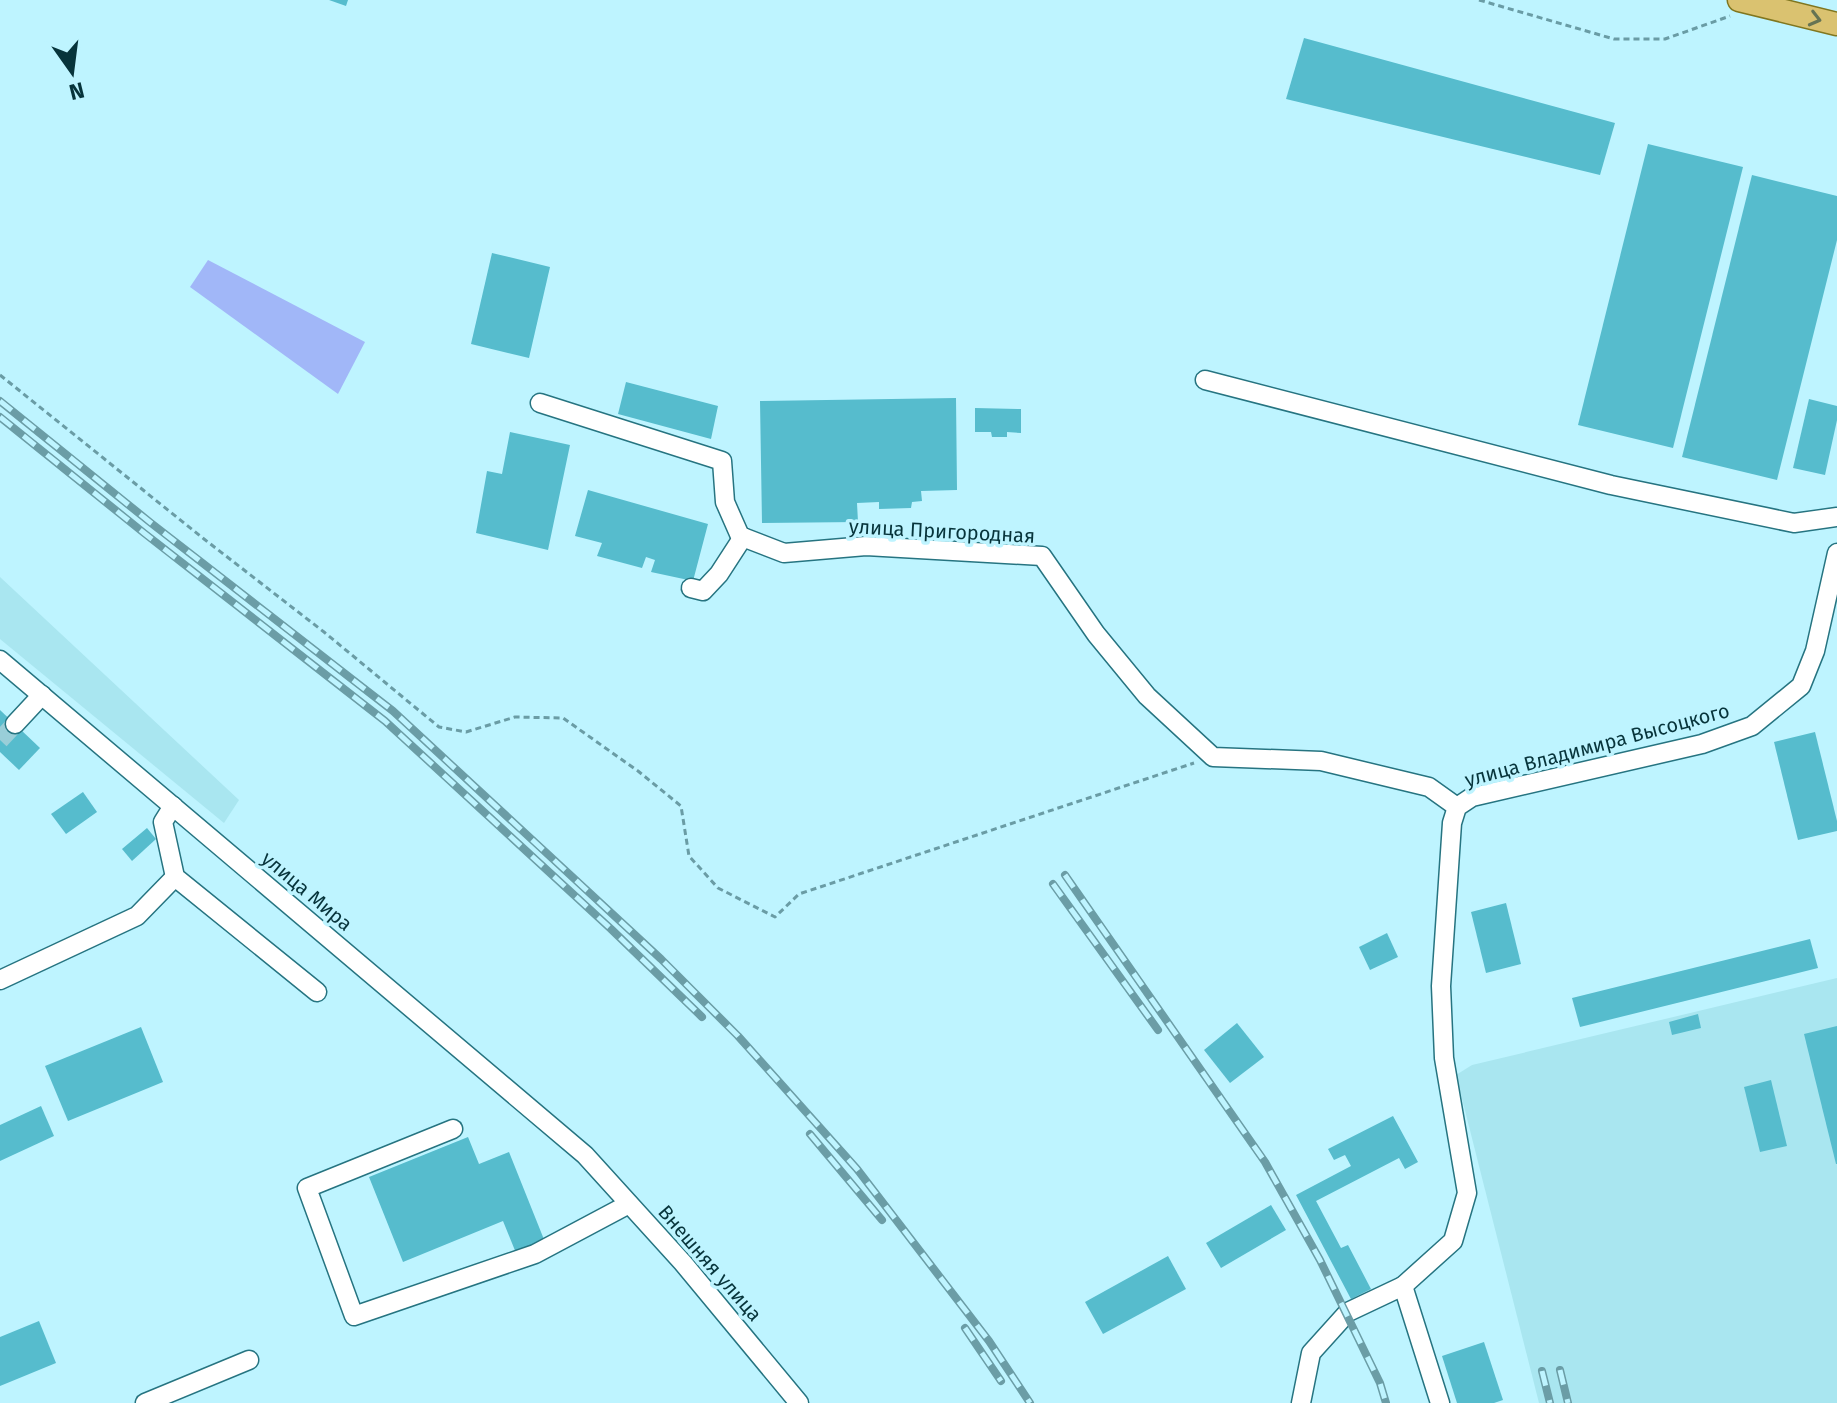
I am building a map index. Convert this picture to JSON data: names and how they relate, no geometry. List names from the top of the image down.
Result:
{
  "streets": {
    "street": [
      "улица Пригородная",
      "улица Владимира Высоцкого",
      "улица Мира",
      "Внешняя улица"
    ]
  },
  "crossings": [
    ["улица Мира", "Внешняя улица"]
  ],
  "north": "bottom"
}
